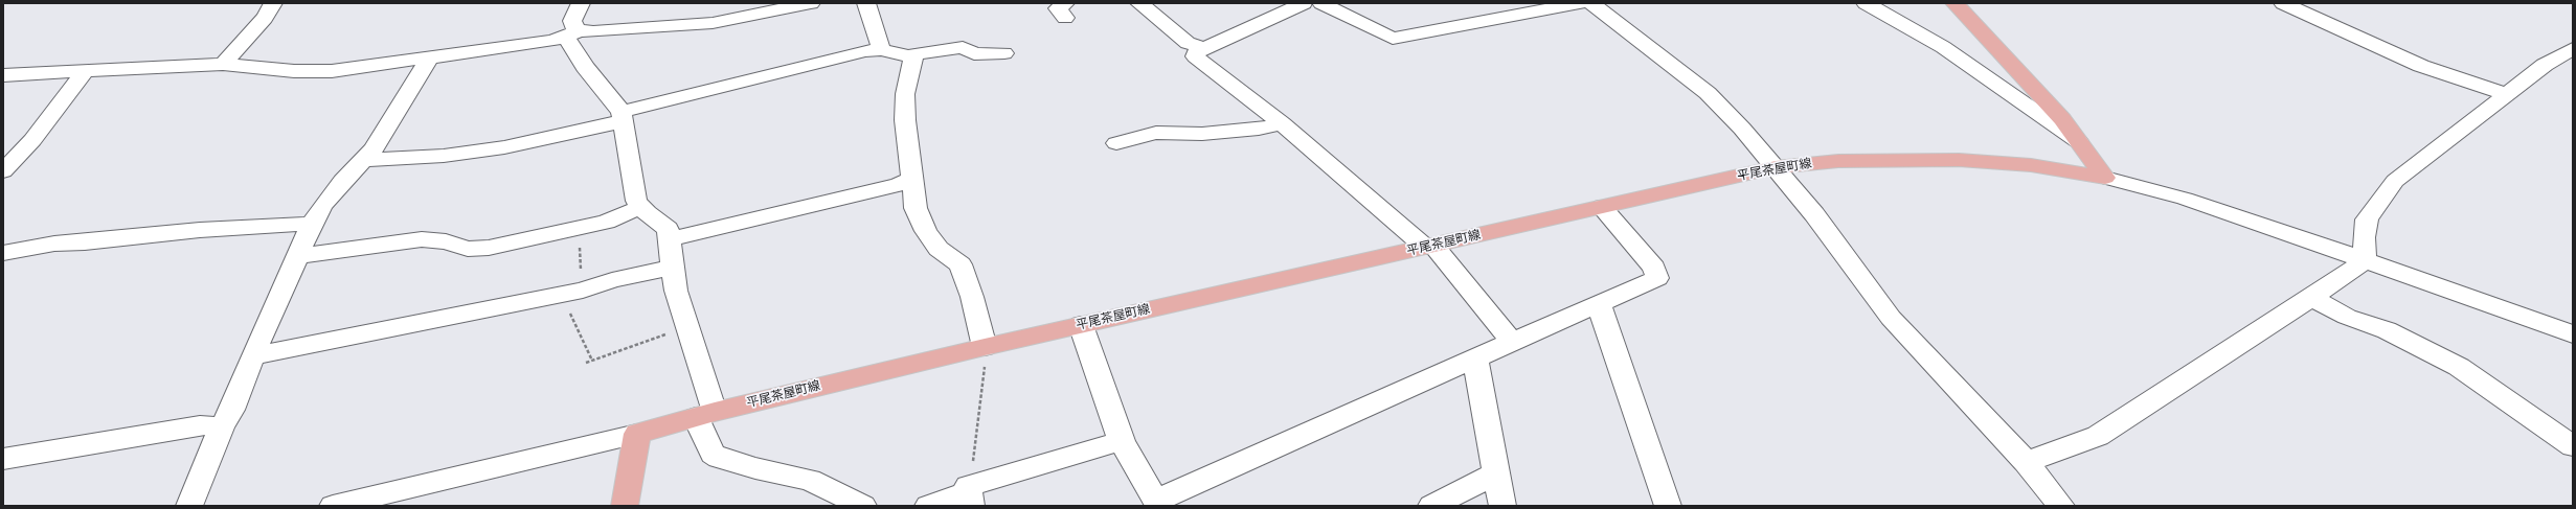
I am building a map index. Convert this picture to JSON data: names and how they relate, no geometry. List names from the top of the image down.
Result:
{
  "streets": {
    "main road": ["平尾茶屋町線"]
  }
}
